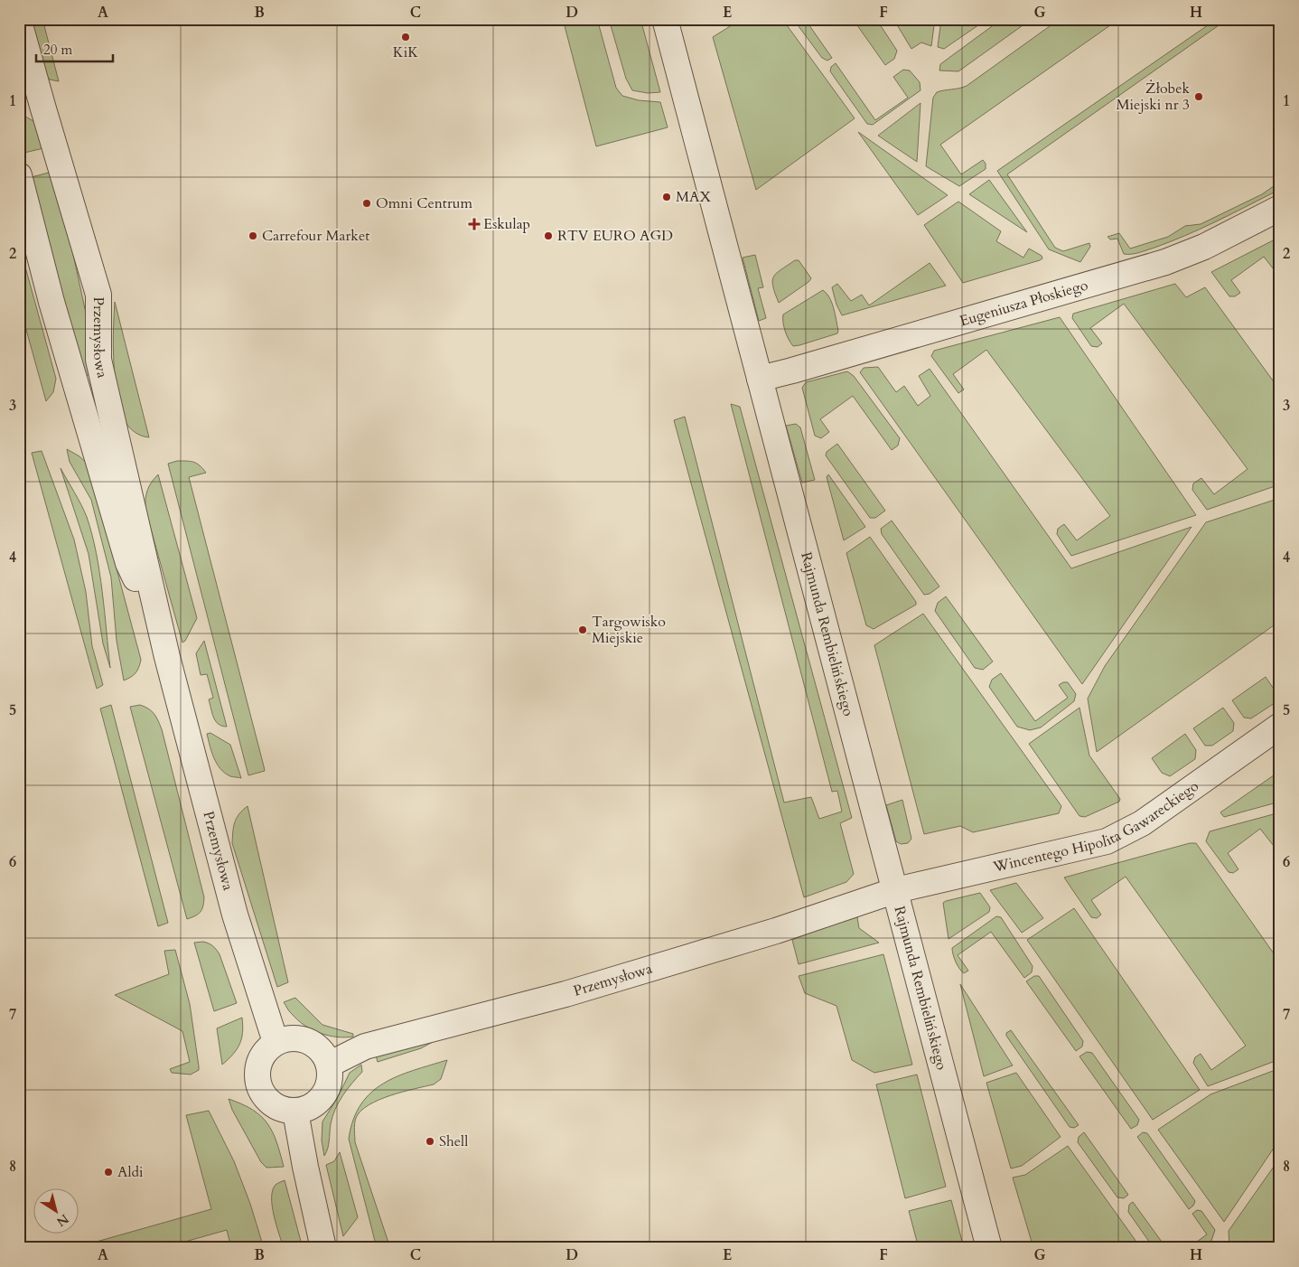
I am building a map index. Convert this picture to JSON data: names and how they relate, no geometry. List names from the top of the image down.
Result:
{
  "streets": {
    "street": [
      "Eugeniusza Płoskiego",
      "Przemysłowa",
      "Rajmunda Rembielińskiego",
      "Wincentego Hipolita Gawareckiego"
    ]
  },
  "crossings": [
    ["Eugeniusza Płoskiego", "Rajmunda Rembielińskiego"],
    ["Przemysłowa", "Rajmunda Rembielińskiego"],
    ["Przemysłowa", "Wincentego Hipolita Gawareckiego"],
    ["Rajmunda Rembielińskiego", "Wincentego Hipolita Gawareckiego"]
  ],
  "places": {
    "other": [
      "KiK",
      "Żłobek Miejski nr 3",
      "MAX",
      "Omni Centrum",
      "Carrefour Market",
      "RTV EURO AGD",
      "Targowisko Miejskie",
      "Shell",
      "Aldi"
    ],
    "health": ["Eskulap"]
  },
  "scale_bar": "20 m",
  "north": "bottom right",
  "grid": {
    "columns": [
      "A",
      "B",
      "C",
      "D",
      "E",
      "F",
      "G",
      "H"
    ],
    "rows": [
      "1",
      "2",
      "3",
      "4",
      "5",
      "6",
      "7",
      "8"
    ]
  }
}
